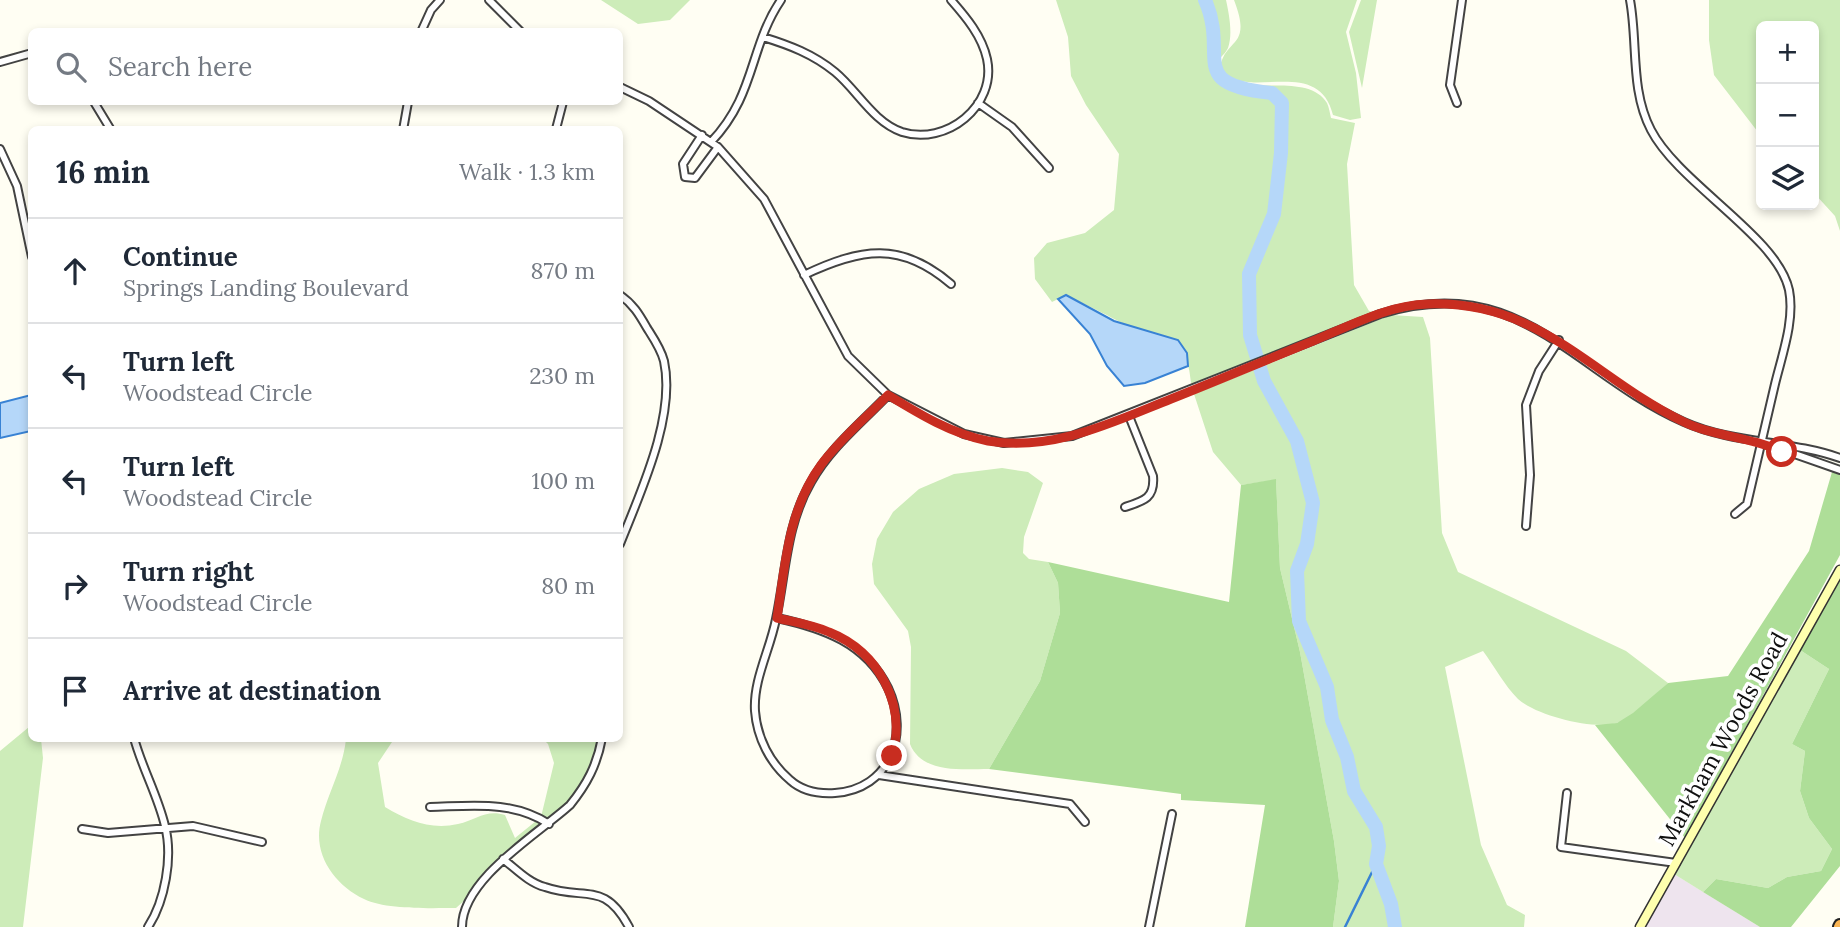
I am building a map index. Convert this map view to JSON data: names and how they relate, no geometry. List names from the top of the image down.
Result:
{
  "streets": {
    "main road": ["Markham Woods Road"]
  },
  "page": {
    "map_buttons": ["+", "−"],
    "search": "Search here",
    "heading": ["16 min", "Walk · 1.3 km"],
    "list": [
      ["Continue", "Springs Landing Boulevard", "870 m"],
      ["Turn left", "Woodstead Circle", "230 m"],
      ["Turn left", "Woodstead Circle", "100 m"],
      ["Turn right", "Woodstead Circle", "80 m"],
      "Arrive at destination"
    ]
  }
}
